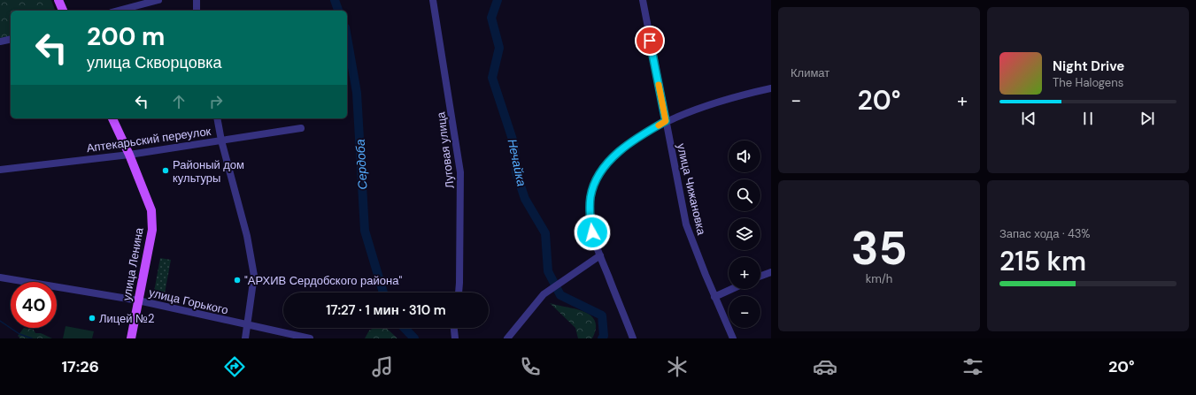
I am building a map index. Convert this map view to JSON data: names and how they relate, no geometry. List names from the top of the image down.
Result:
{
  "streets": {
    "main road": ["улица Ленина"],
    "street": [
      "Аптекарьский переулок",
      "Луговая улица",
      "улица Чижановка",
      "улица Горького"
    ]
  },
  "crossings": [
    ["Аптекарьский переулок", "улица Ленина"],
    ["улица Ленина", "улица Горького"]
  ],
  "water": ["Нечайка", "Сердоба"],
  "places": ["Районый дом культуры", "\"АРХИВ Сердобского района\"", "Лицей №2"],
  "page": {
    "tile": [
      "Климат",
      ["35", "km/h"],
      ["Запас хода · 43%", "215 km"]
    ],
    "turn": ["200 m", "улица Скворцовка"],
    "song": ["Night Drive", "The Halogens"],
    "heat": ["−", "20°", "+"],
    "map_buttons": ["+", "−"],
    "limit": "40",
    "trip": "17:27 · 1 мин · 310 m",
    "tabs": ["17:26", "20°"]
  }
}
